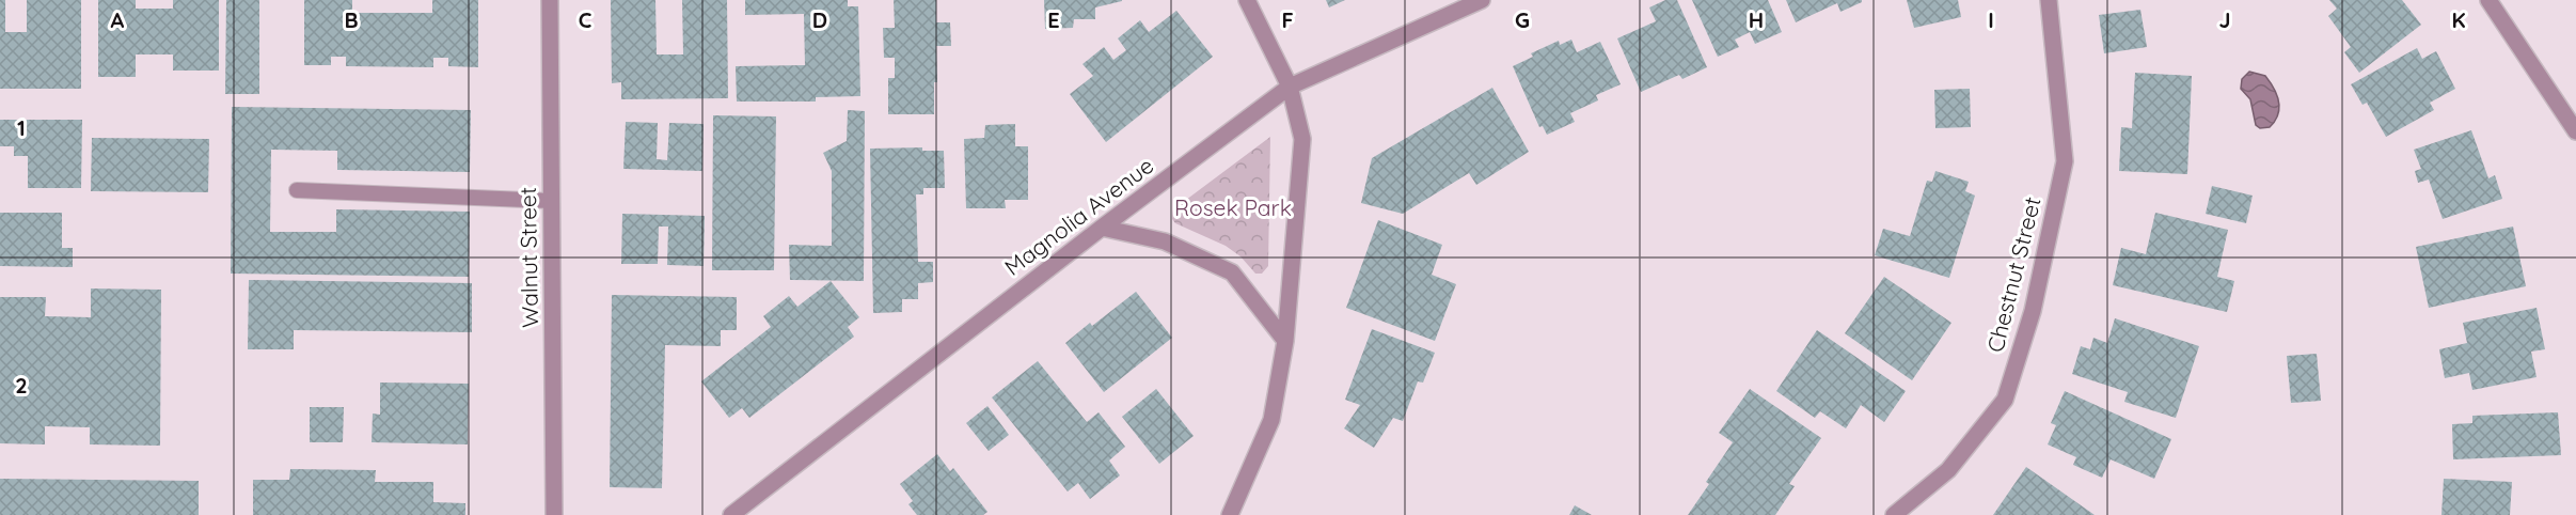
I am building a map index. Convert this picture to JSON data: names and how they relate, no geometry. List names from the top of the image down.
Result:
{
  "streets": {
    "street": ["Magnolia Avenue", "Walnut Street", "Chestnut Street"]
  },
  "parks": ["Rosek Park"],
  "grid": {
    "columns": [
      "A",
      "B",
      "C",
      "D",
      "E",
      "F",
      "G",
      "H",
      "I",
      "J",
      "K"
    ],
    "rows": ["1", "2"]
  }
}
